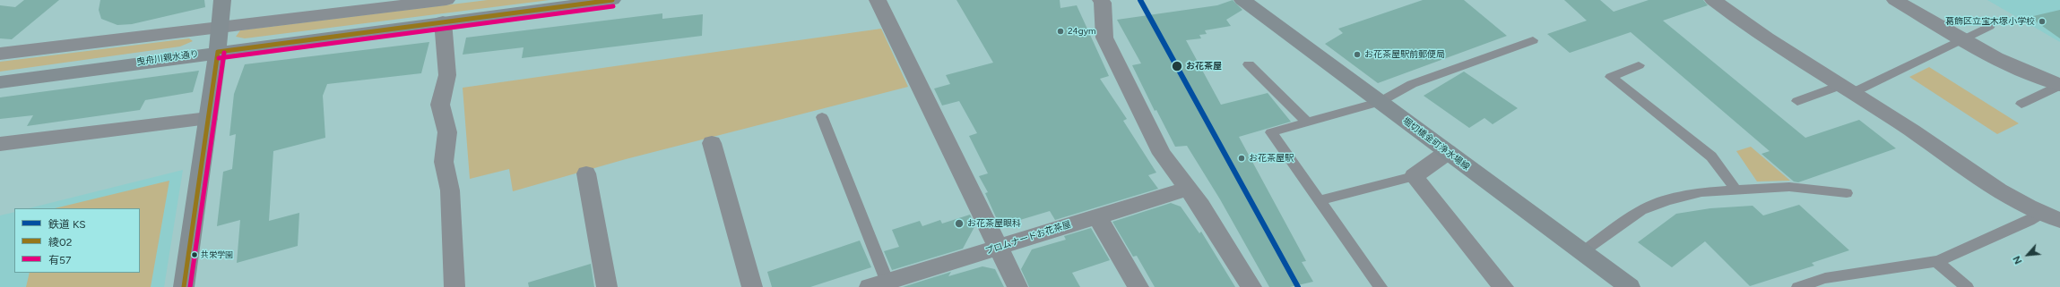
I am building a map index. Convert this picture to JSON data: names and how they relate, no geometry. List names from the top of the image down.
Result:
{
  "streets": {
    "street": ["曳舟川親水通り", "堀切橋金町浄水場線", "プロムナードお花茶屋"]
  },
  "places": [
    "葛飾区立宝木塚小学校",
    "24gym",
    "お花茶屋駅前郵便局",
    "お花茶屋",
    "お花茶屋駅",
    "お花茶屋眼科",
    "共栄学園"
  ],
  "lines": ["rail line KS", "transit line 綾02", "transit line 有57"],
  "legend": ["鉄道 KS", "綾02", "有57"],
  "north": "bottom left"
}
